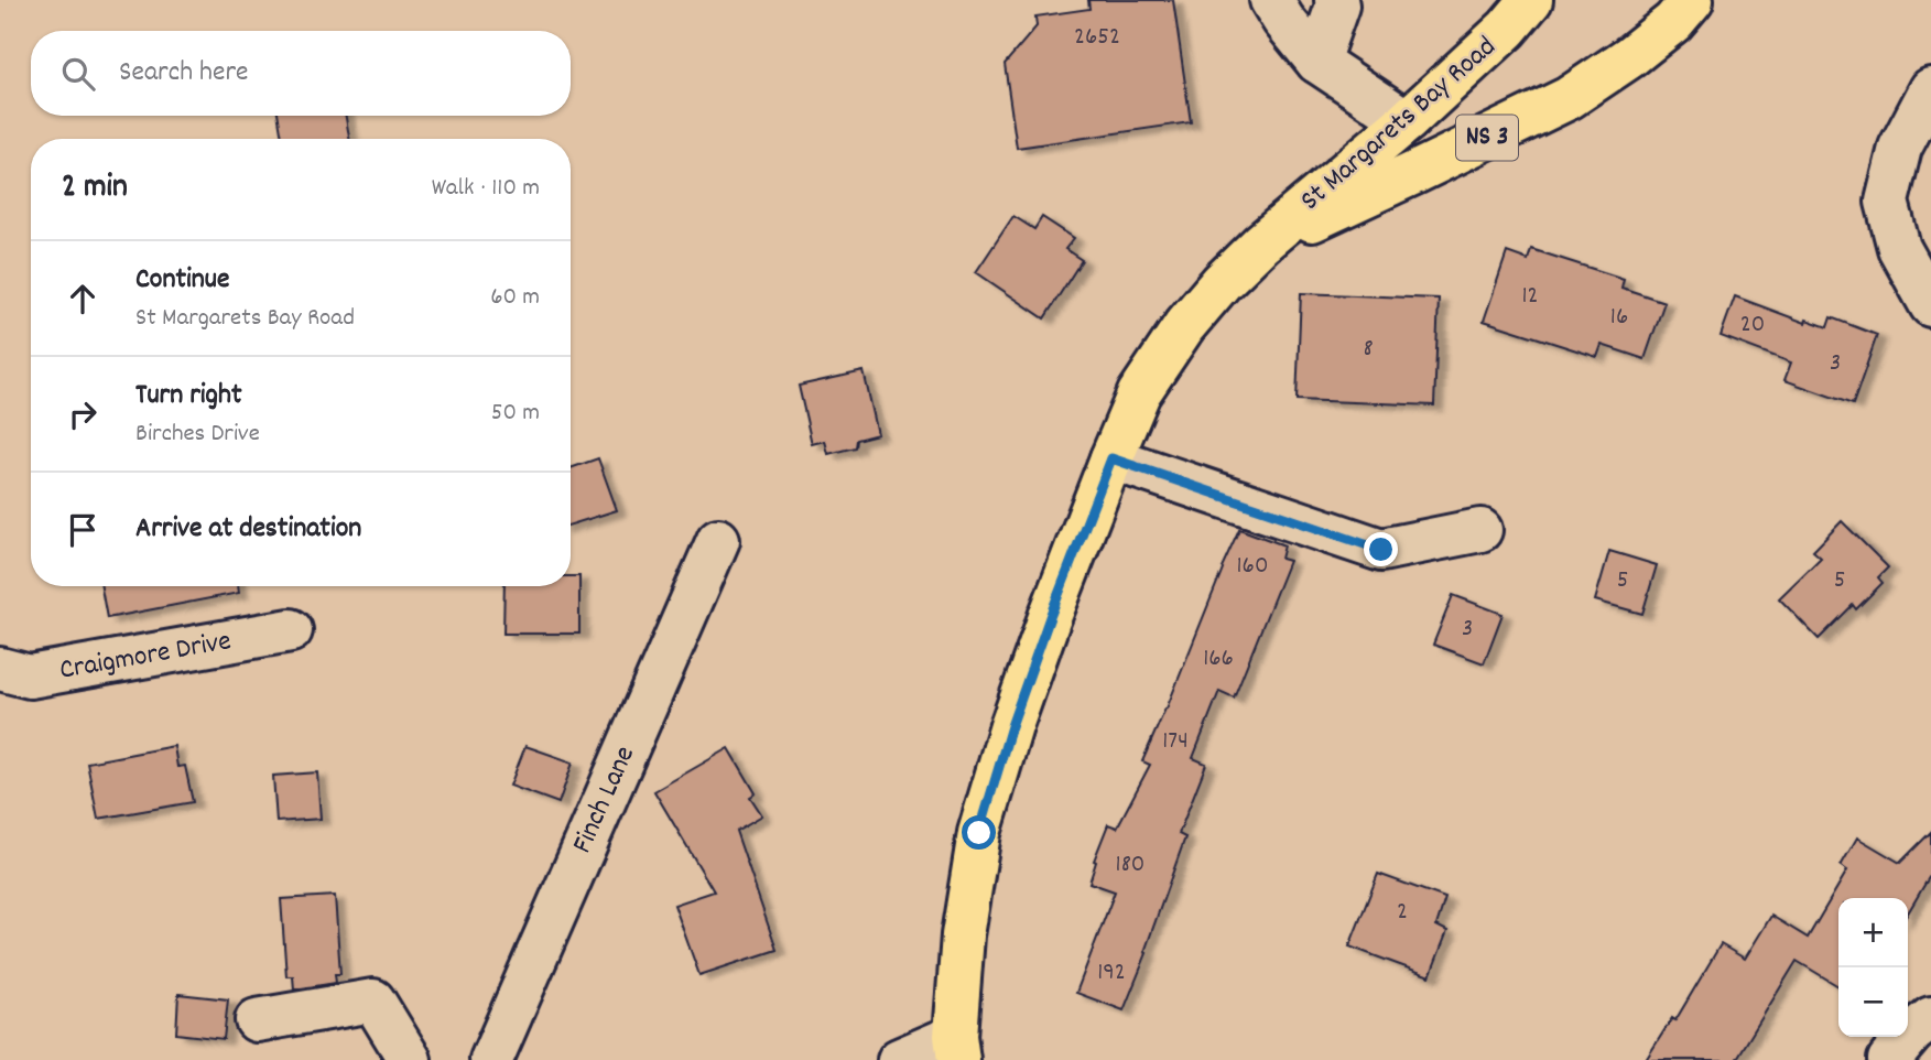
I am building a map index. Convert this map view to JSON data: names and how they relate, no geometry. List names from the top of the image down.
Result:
{
  "streets": {
    "main road": ["St Margarets Bay Road", "NS 3"],
    "street": ["Craigmore Drive", "Finch Lane"]
  },
  "house_numbers": [
    "2652",
    "12",
    "16",
    "20",
    "8",
    "3",
    "160",
    "5",
    "5",
    "3",
    "166",
    "174",
    "180",
    "2",
    "192"
  ],
  "page": {
    "search": "Search here",
    "heading": ["2 min", "Walk · 110 m"],
    "list": [
      ["Continue", "St Margarets Bay Road", "60 m"],
      ["Turn right", "Birches Drive", "50 m"],
      "Arrive at destination"
    ],
    "map_buttons": ["+", "−"]
  }
}
